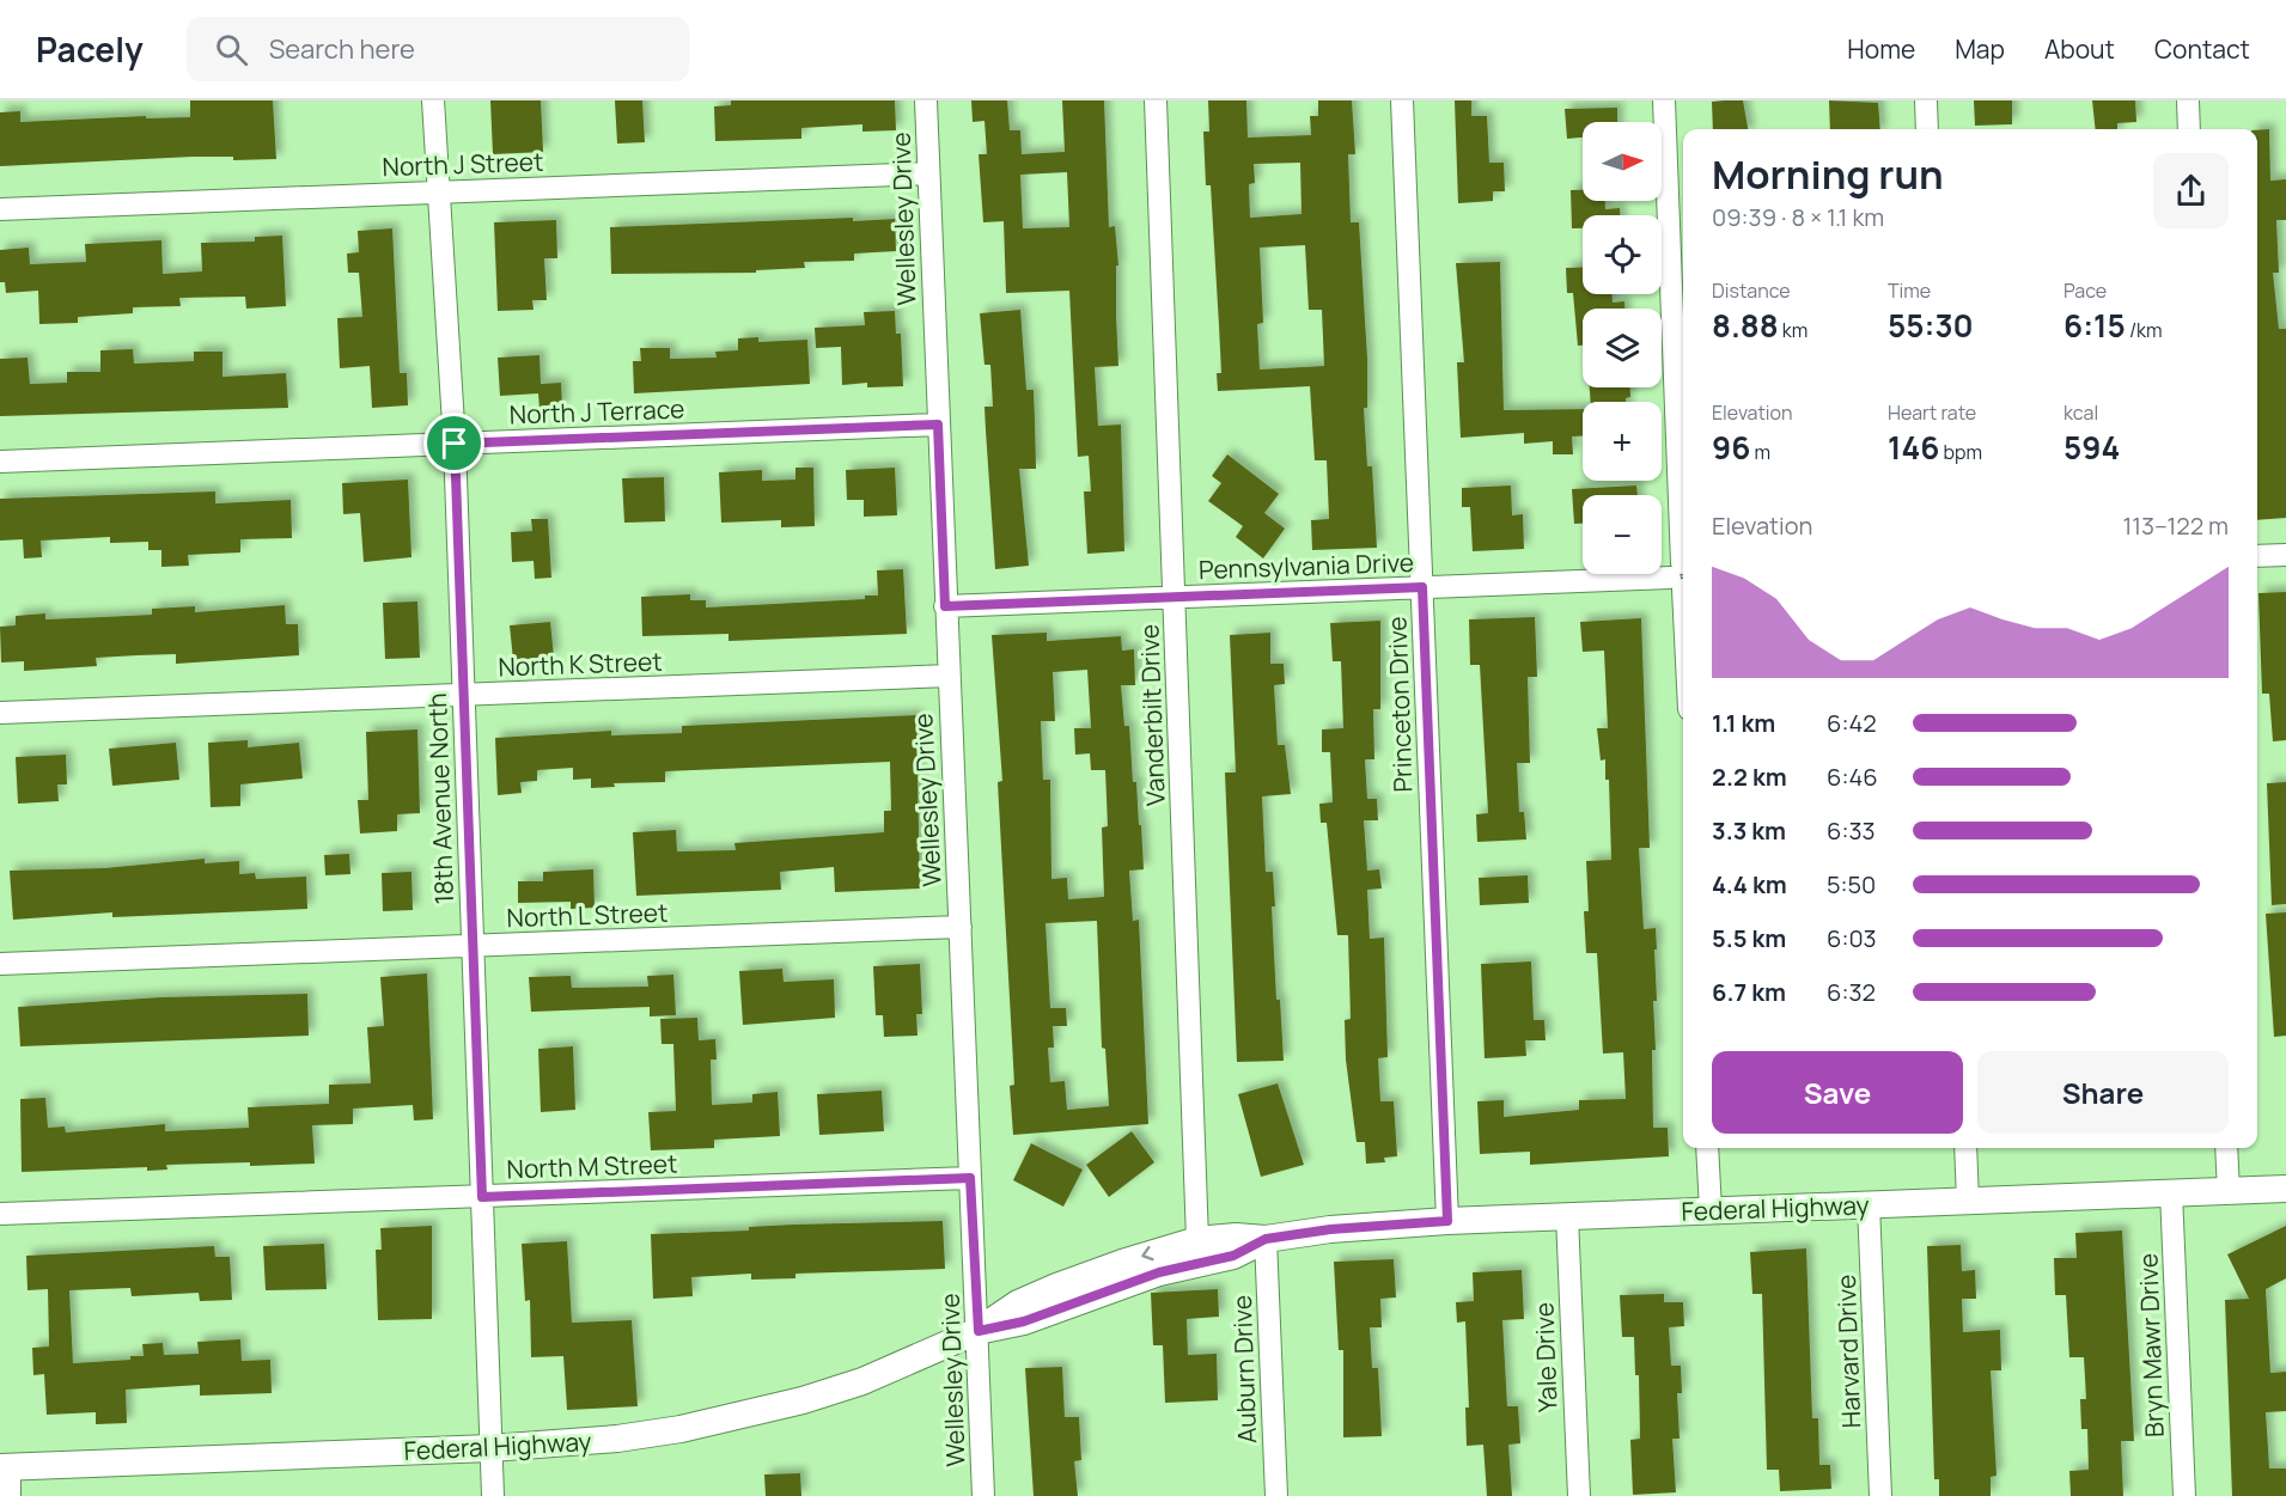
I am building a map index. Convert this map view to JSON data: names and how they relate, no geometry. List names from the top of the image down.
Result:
{
  "streets": {
    "main road": ["Federal Highway"],
    "street": [
      "North J Street",
      "Wellesley Drive",
      "North J Terrace",
      "Pennsylvania Drive",
      "North K Street",
      "Princeton Drive",
      "Vanderbilt Drive",
      "18th Avenue North",
      "North L Street",
      "North M Street",
      "Bryn Mawr Drive",
      "Harvard Drive",
      "Yale Drive",
      "Auburn Drive"
    ]
  },
  "crossings": [
    ["North J Street", "Wellesley Drive"],
    ["North J Street", "18th Avenue North"],
    ["Wellesley Drive", "North J Terrace"],
    ["Wellesley Drive", "Pennsylvania Drive"],
    ["Wellesley Drive", "North K Street"],
    ["Wellesley Drive", "North L Street"],
    ["Wellesley Drive", "North M Street"],
    ["Wellesley Drive", "Federal Highway"],
    ["North J Terrace", "18th Avenue North"],
    ["Pennsylvania Drive", "Princeton Drive"],
    ["Pennsylvania Drive", "Vanderbilt Drive"],
    ["North K Street", "18th Avenue North"],
    ["Princeton Drive", "Federal Highway"],
    ["Vanderbilt Drive", "Federal Highway"],
    ["18th Avenue North", "North L Street"],
    ["18th Avenue North", "North M Street"],
    ["18th Avenue North", "Federal Highway"],
    ["Federal Highway", "Bryn Mawr Drive"],
    ["Federal Highway", "Harvard Drive"],
    ["Federal Highway", "Yale Drive"],
    ["Federal Highway", "Auburn Drive"]
  ],
  "north": "right",
  "page": {
    "header": "Pacely",
    "search": "Search here",
    "nav": [
      "Home",
      "Map",
      "About",
      "Contact"
    ],
    "map_buttons": ["+", "−"],
    "heading": ["Morning run", "09:39 · 8 × 1.1 km"],
    "stats": [
      ["Distance", "8.88 km"],
      ["Time", "55:30"],
      ["Pace", "6:15 /km"],
      ["Elevation", "96 m"],
      ["Heart rate", "146 bpm"],
      ["kcal", "594"]
    ],
    "chart": ["Elevation", "113–122 m"],
    "list": [
      {
        "name": "1.1 km",
        "note": "6:42"
      },
      {
        "name": "2.2 km",
        "note": "6:46"
      },
      {
        "name": "3.3 km",
        "note": "6:33"
      },
      {
        "name": "4.4 km",
        "note": "5:50"
      },
      {
        "name": "5.5 km",
        "note": "6:03"
      },
      {
        "name": "6.7 km",
        "note": "6:32"
      }
    ],
    "buttons": ["Save", "Share"]
  }
}
